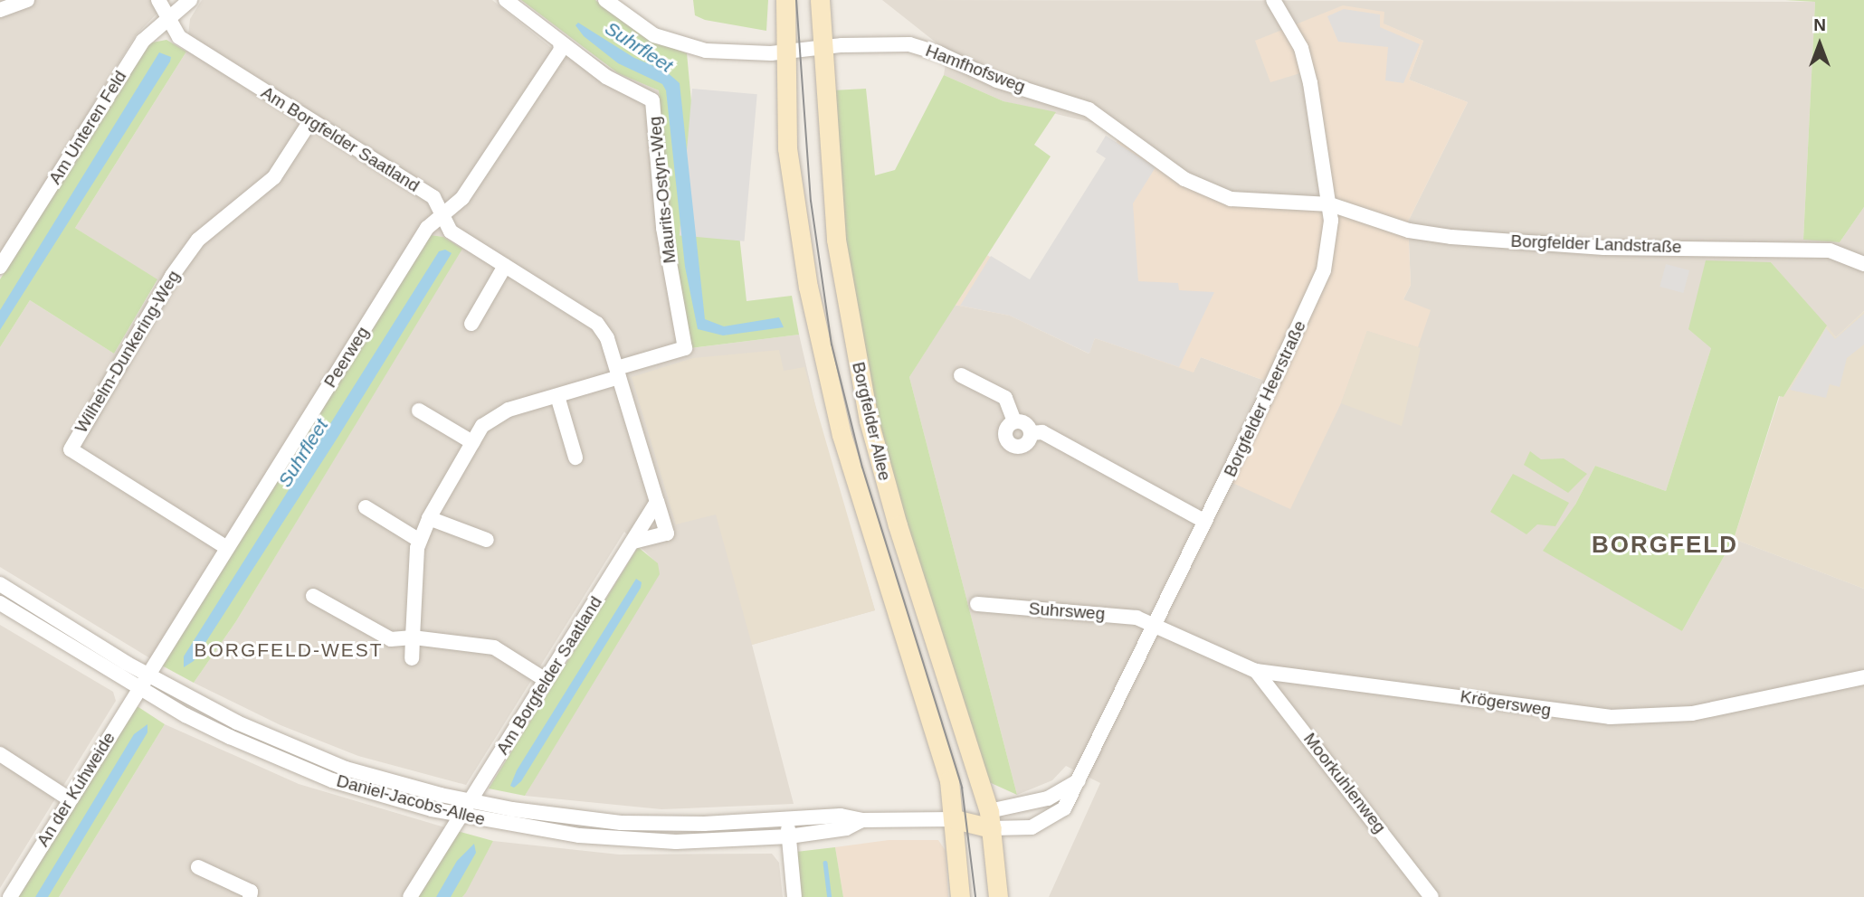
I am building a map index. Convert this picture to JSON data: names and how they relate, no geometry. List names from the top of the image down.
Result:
{
  "streets": {
    "main road": ["Borgfelder Allee"],
    "street": [
      "Hamfhofsweg",
      "Am Unteren Feld",
      "Am Borgfelder Saatland",
      "Maurits-Ostyn-Weg",
      "Borgfelder Landstraße",
      "Wilhelm-Dunkering-Weg",
      "Peerweg",
      "Borgfelder Heerstraße",
      "Suhrsweg",
      "Krögersweg",
      "Moorkuhlenweg",
      "An der Kuhweide",
      "Daniel-Jacobs-Allee"
    ]
  },
  "crossings": [
    ["Hamfhofsweg", "Borgfelder Landstraße"],
    ["Hamfhofsweg", "Borgfelder Heerstraße"],
    ["Hamfhofsweg", "Borgfelder Allee"],
    ["Am Unteren Feld", "Am Borgfelder Saatland"],
    ["Am Borgfelder Saatland", "Maurits-Ostyn-Weg"],
    ["Am Borgfelder Saatland", "Wilhelm-Dunkering-Weg"],
    ["Am Borgfelder Saatland", "Peerweg"],
    ["Am Borgfelder Saatland", "Daniel-Jacobs-Allee"],
    ["Maurits-Ostyn-Weg", "Peerweg"],
    ["Borgfelder Landstraße", "Borgfelder Heerstraße"],
    ["Wilhelm-Dunkering-Weg", "Peerweg"],
    ["Peerweg", "An der Kuhweide"],
    ["Peerweg", "Daniel-Jacobs-Allee"],
    ["Borgfelder Heerstraße", "Borgfelder Allee"],
    ["Borgfelder Heerstraße", "Suhrsweg"],
    ["Borgfelder Heerstraße", "Krögersweg"],
    ["Borgfelder Allee", "Daniel-Jacobs-Allee"],
    ["Suhrsweg", "Krögersweg"],
    ["Krögersweg", "Moorkuhlenweg"],
    ["An der Kuhweide", "Daniel-Jacobs-Allee"]
  ],
  "districts": ["BORGFELD", "BORGFELD-WEST"],
  "water": ["Suhrfleet"],
  "north": "top"
}
